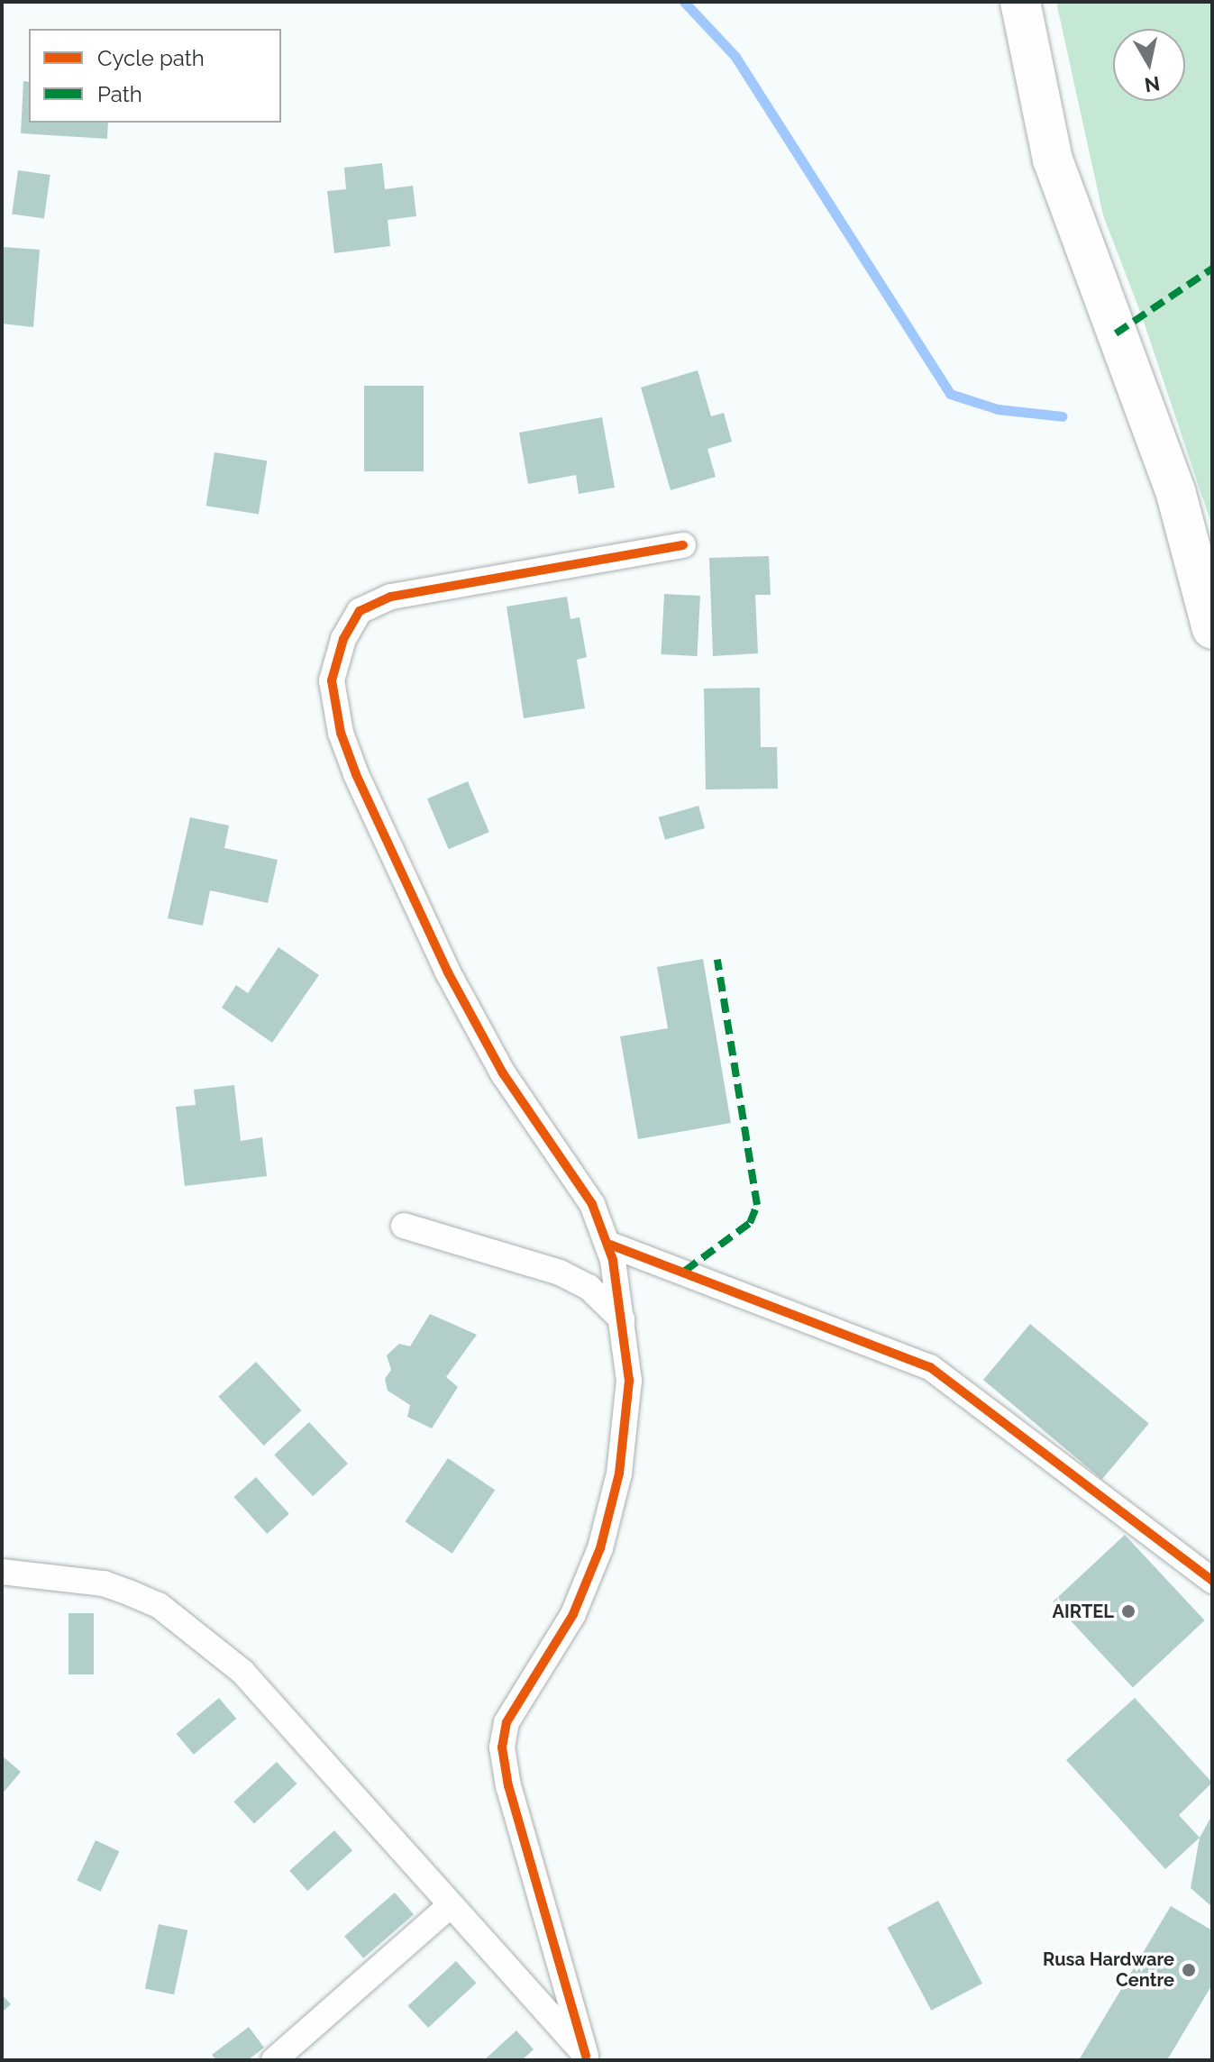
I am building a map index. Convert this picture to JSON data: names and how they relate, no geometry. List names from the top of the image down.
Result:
{
  "places": ["AIRTEL", "Rusa Hardware Centre"],
  "legend": ["Cycle path", "Path"],
  "north": "bottom"
}
